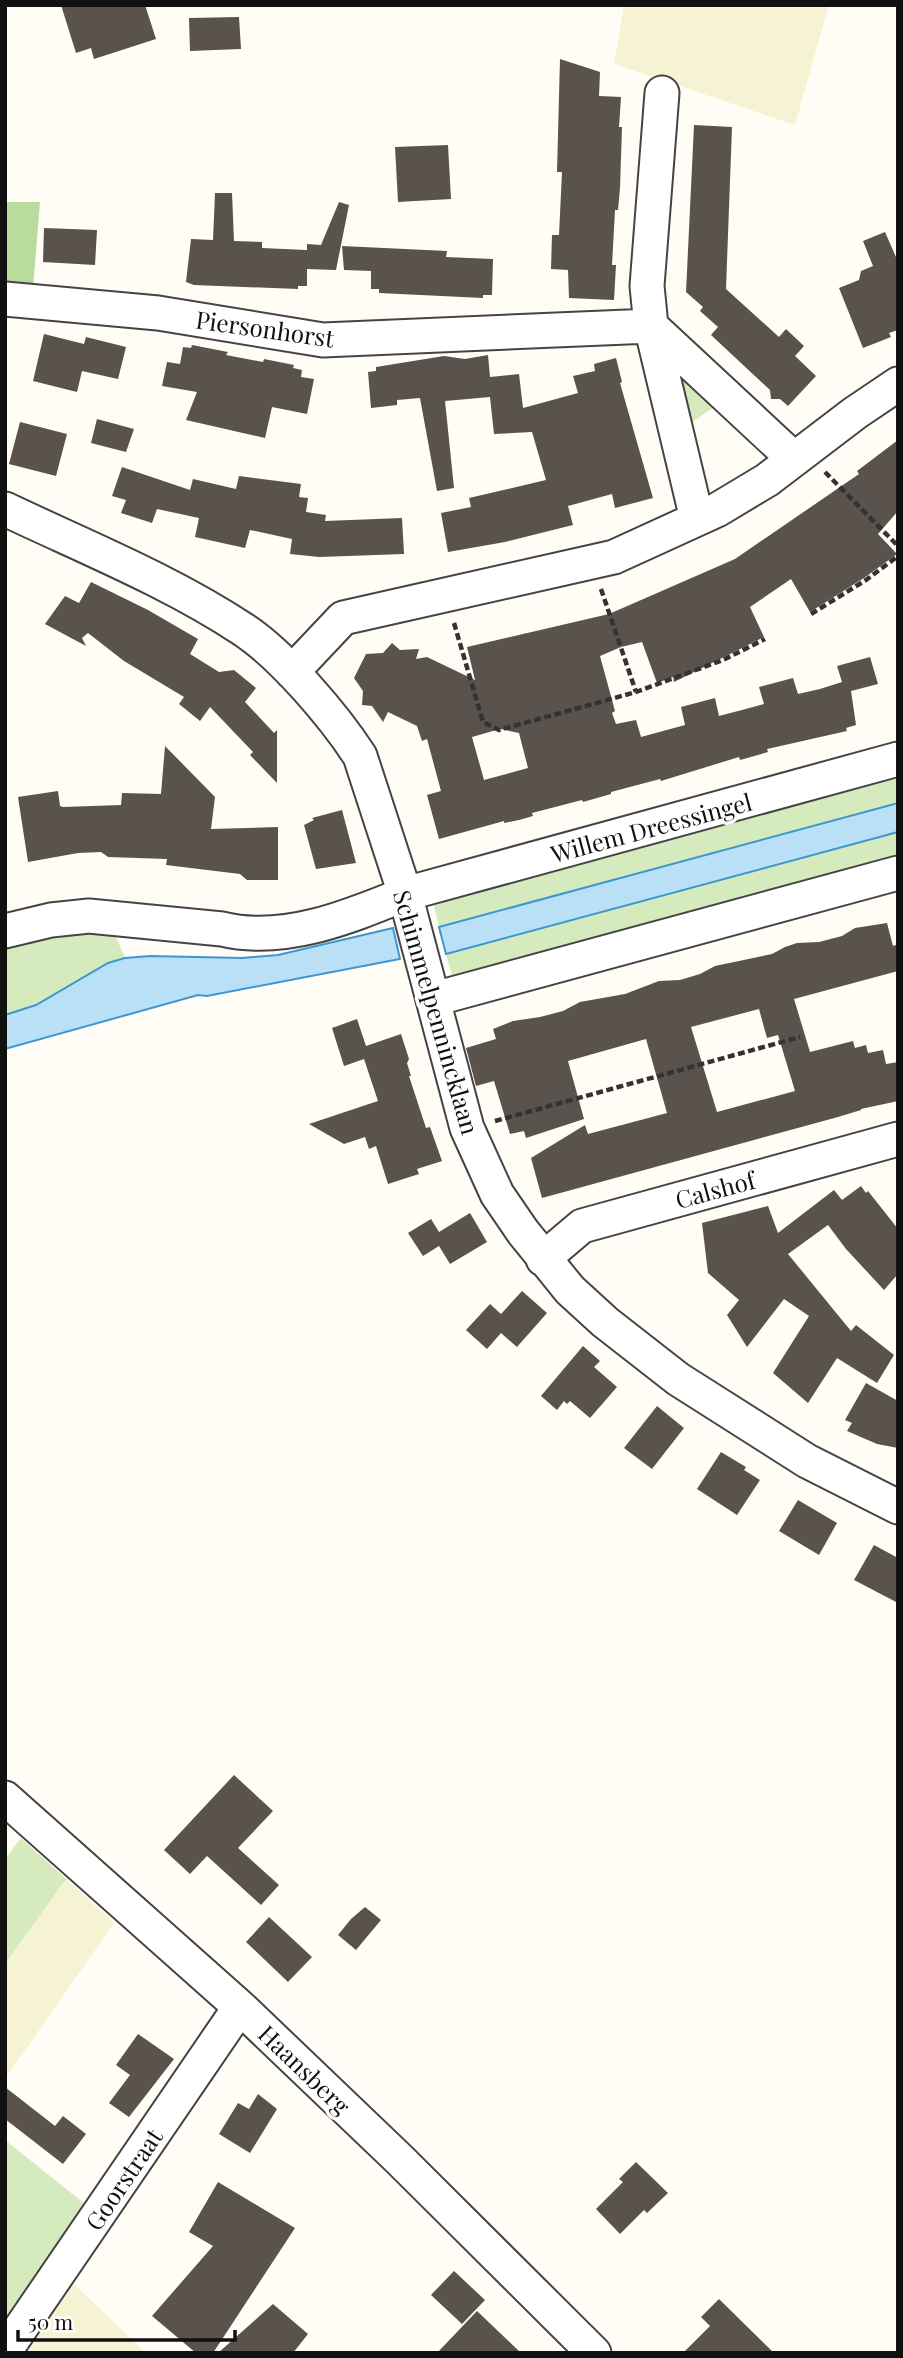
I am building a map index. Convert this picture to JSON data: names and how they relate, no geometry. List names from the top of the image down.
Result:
{
  "streets": {
    "street": [
      "Piersonhorst",
      "Willem Dreessingel",
      "Schimmelpennincklaan",
      "Calshof",
      "Haansberg",
      "Goorstraat"
    ]
  },
  "crossings": [
    ["Willem Dreessingel", "Schimmelpennincklaan"],
    ["Schimmelpennincklaan", "Calshof"],
    ["Haansberg", "Goorstraat"]
  ],
  "scale_bar": "50 m"
}
